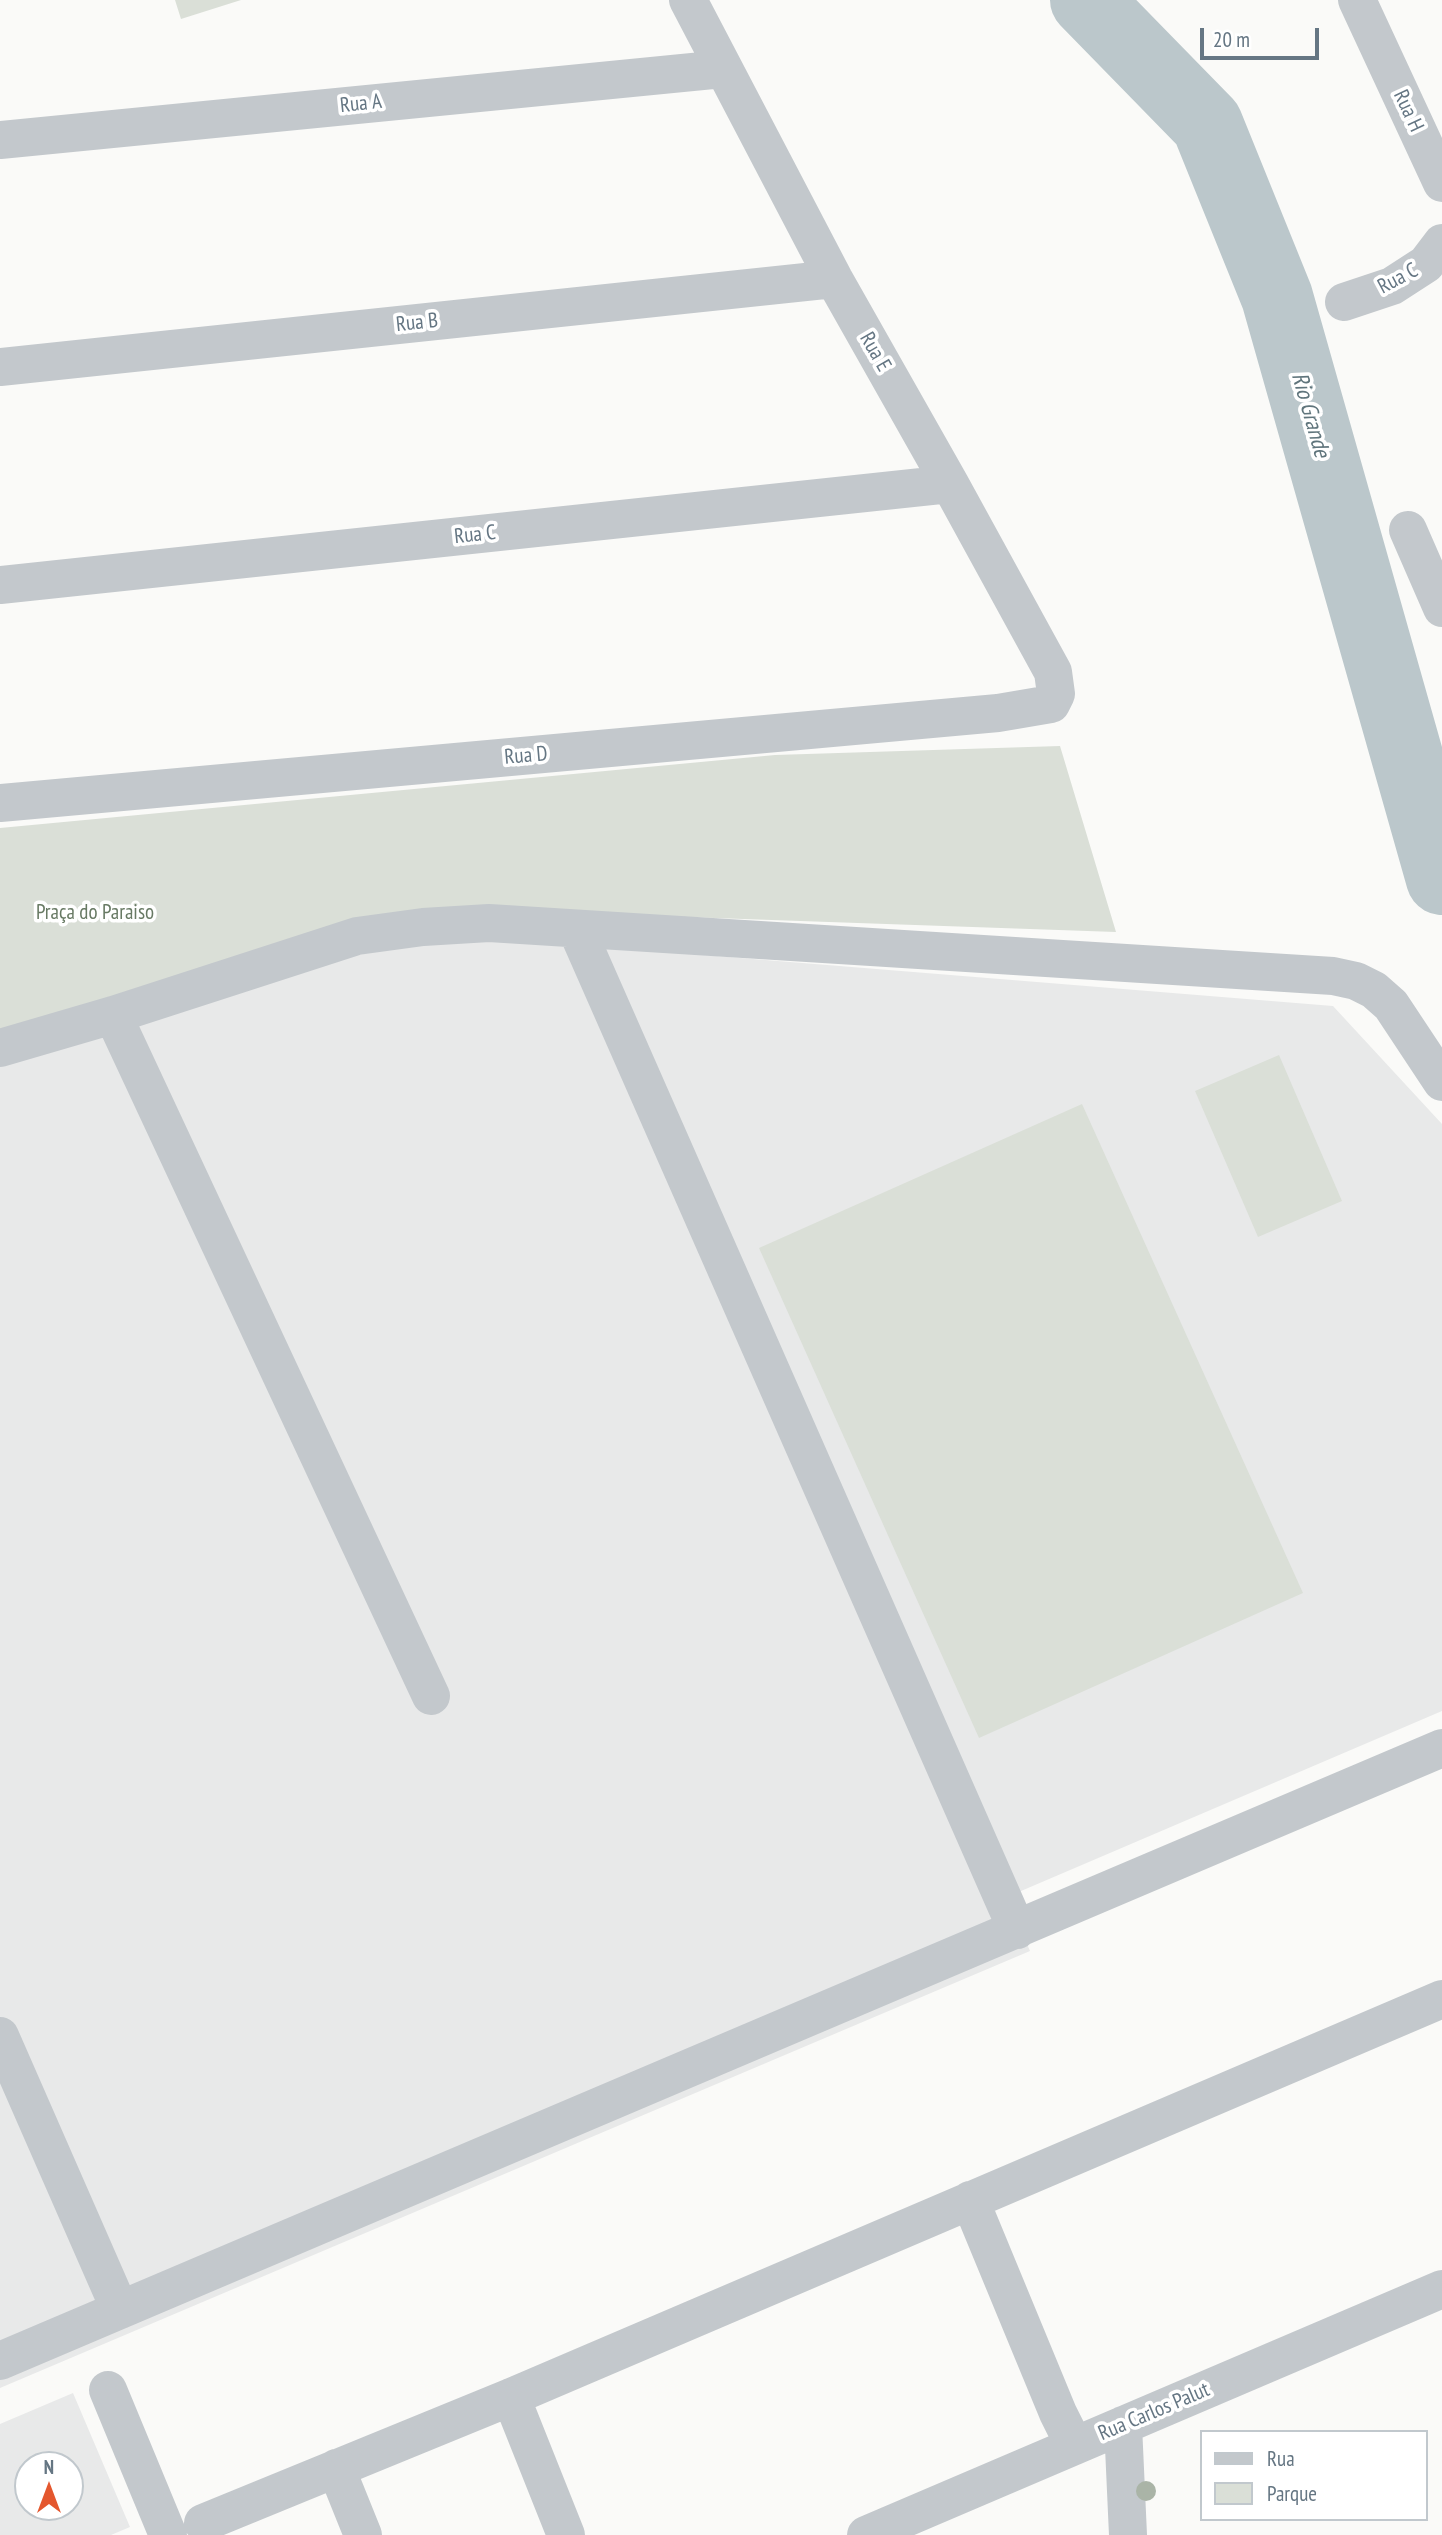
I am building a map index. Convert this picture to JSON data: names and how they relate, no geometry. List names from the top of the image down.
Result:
{
  "streets": {
    "street": [
      "Rua A",
      "Rua H",
      "Rua C",
      "Rua B",
      "Rua E",
      "Rua D",
      "Rua Carlos Palut"
    ]
  },
  "crossings": [
    ["Rua A", "Rua E"],
    ["Rua C", "Rua E"],
    ["Rua B", "Rua E"],
    ["Rua E", "Rua D"]
  ],
  "water": ["Rio Grande"],
  "parks": ["Praça do Paraiso"],
  "legend": ["Rua", "Parque"],
  "scale_bar": "20 m",
  "north": "top"
}
